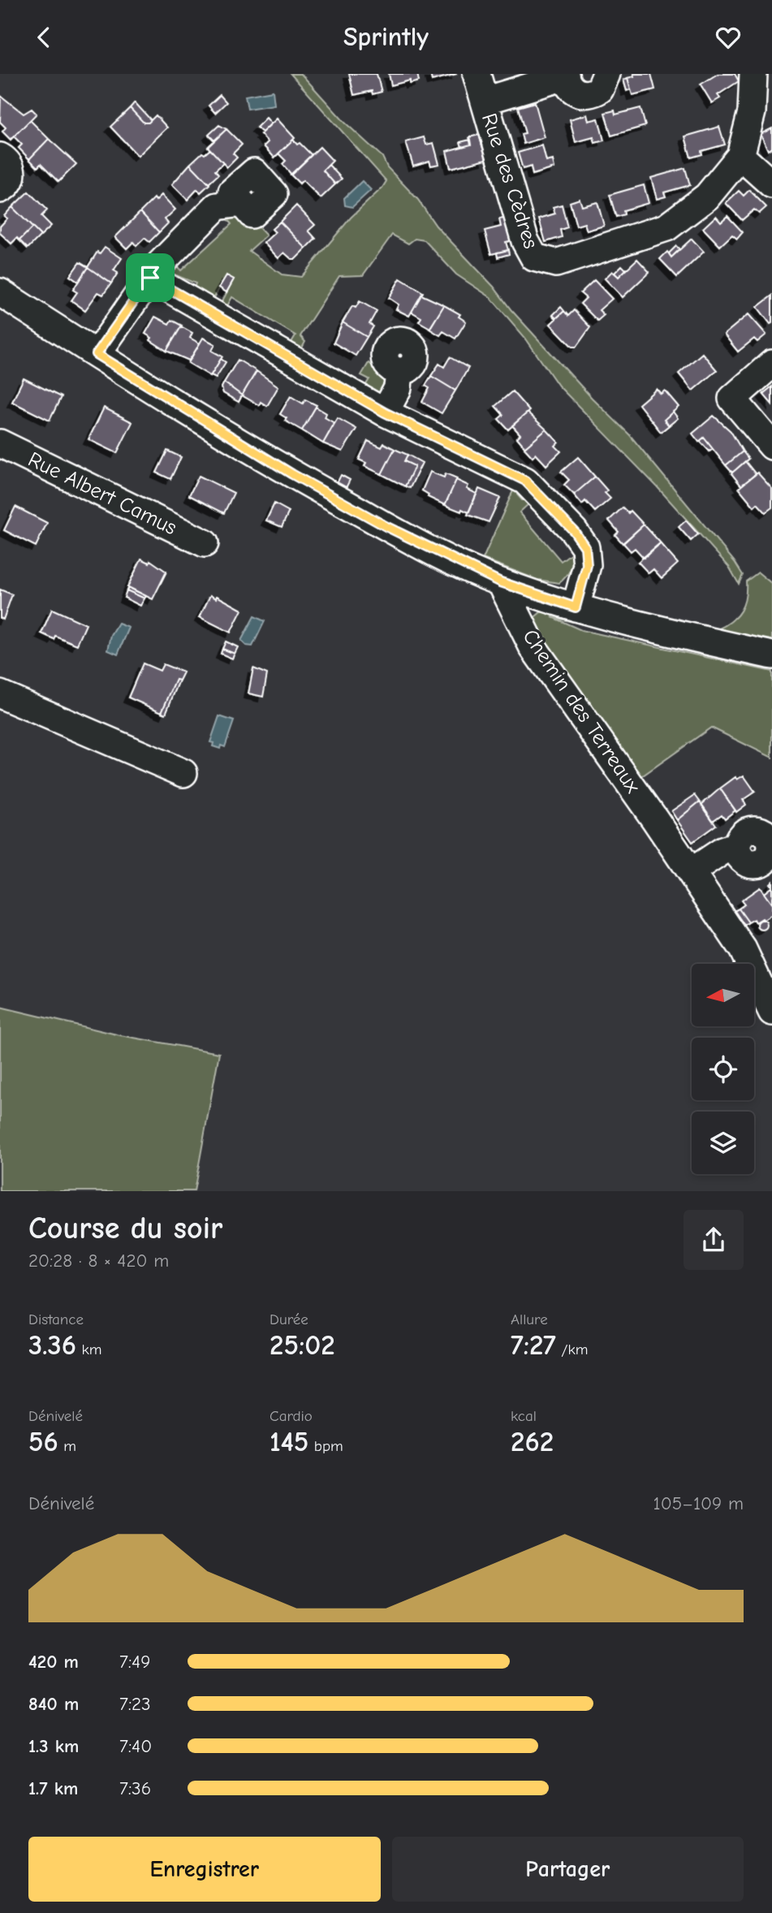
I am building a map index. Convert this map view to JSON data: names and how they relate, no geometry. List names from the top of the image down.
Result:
{
  "streets": {
    "street": ["Rue des Cèdres", "Rue Albert Camus", "Chemin des Terreaux"]
  },
  "north": "left",
  "page": {
    "header": "Sprintly",
    "heading": ["Course du soir", "20:28 · 8 × 420 m"],
    "stats": [
      ["Distance", "3.36 km"],
      ["Durée", "25:02"],
      ["Allure", "7:27 /km"],
      ["Dénivelé", "56 m"],
      ["Cardio", "145 bpm"],
      ["kcal", "262"]
    ],
    "chart": ["Dénivelé", "105–109 m"],
    "list": [
      {
        "name": "420 m",
        "note": "7:49"
      },
      {
        "name": "840 m",
        "note": "7:23"
      },
      {
        "name": "1.3 km",
        "note": "7:40"
      },
      {
        "name": "1.7 km",
        "note": "7:36"
      }
    ],
    "buttons": ["Enregistrer", "Partager"]
  }
}
